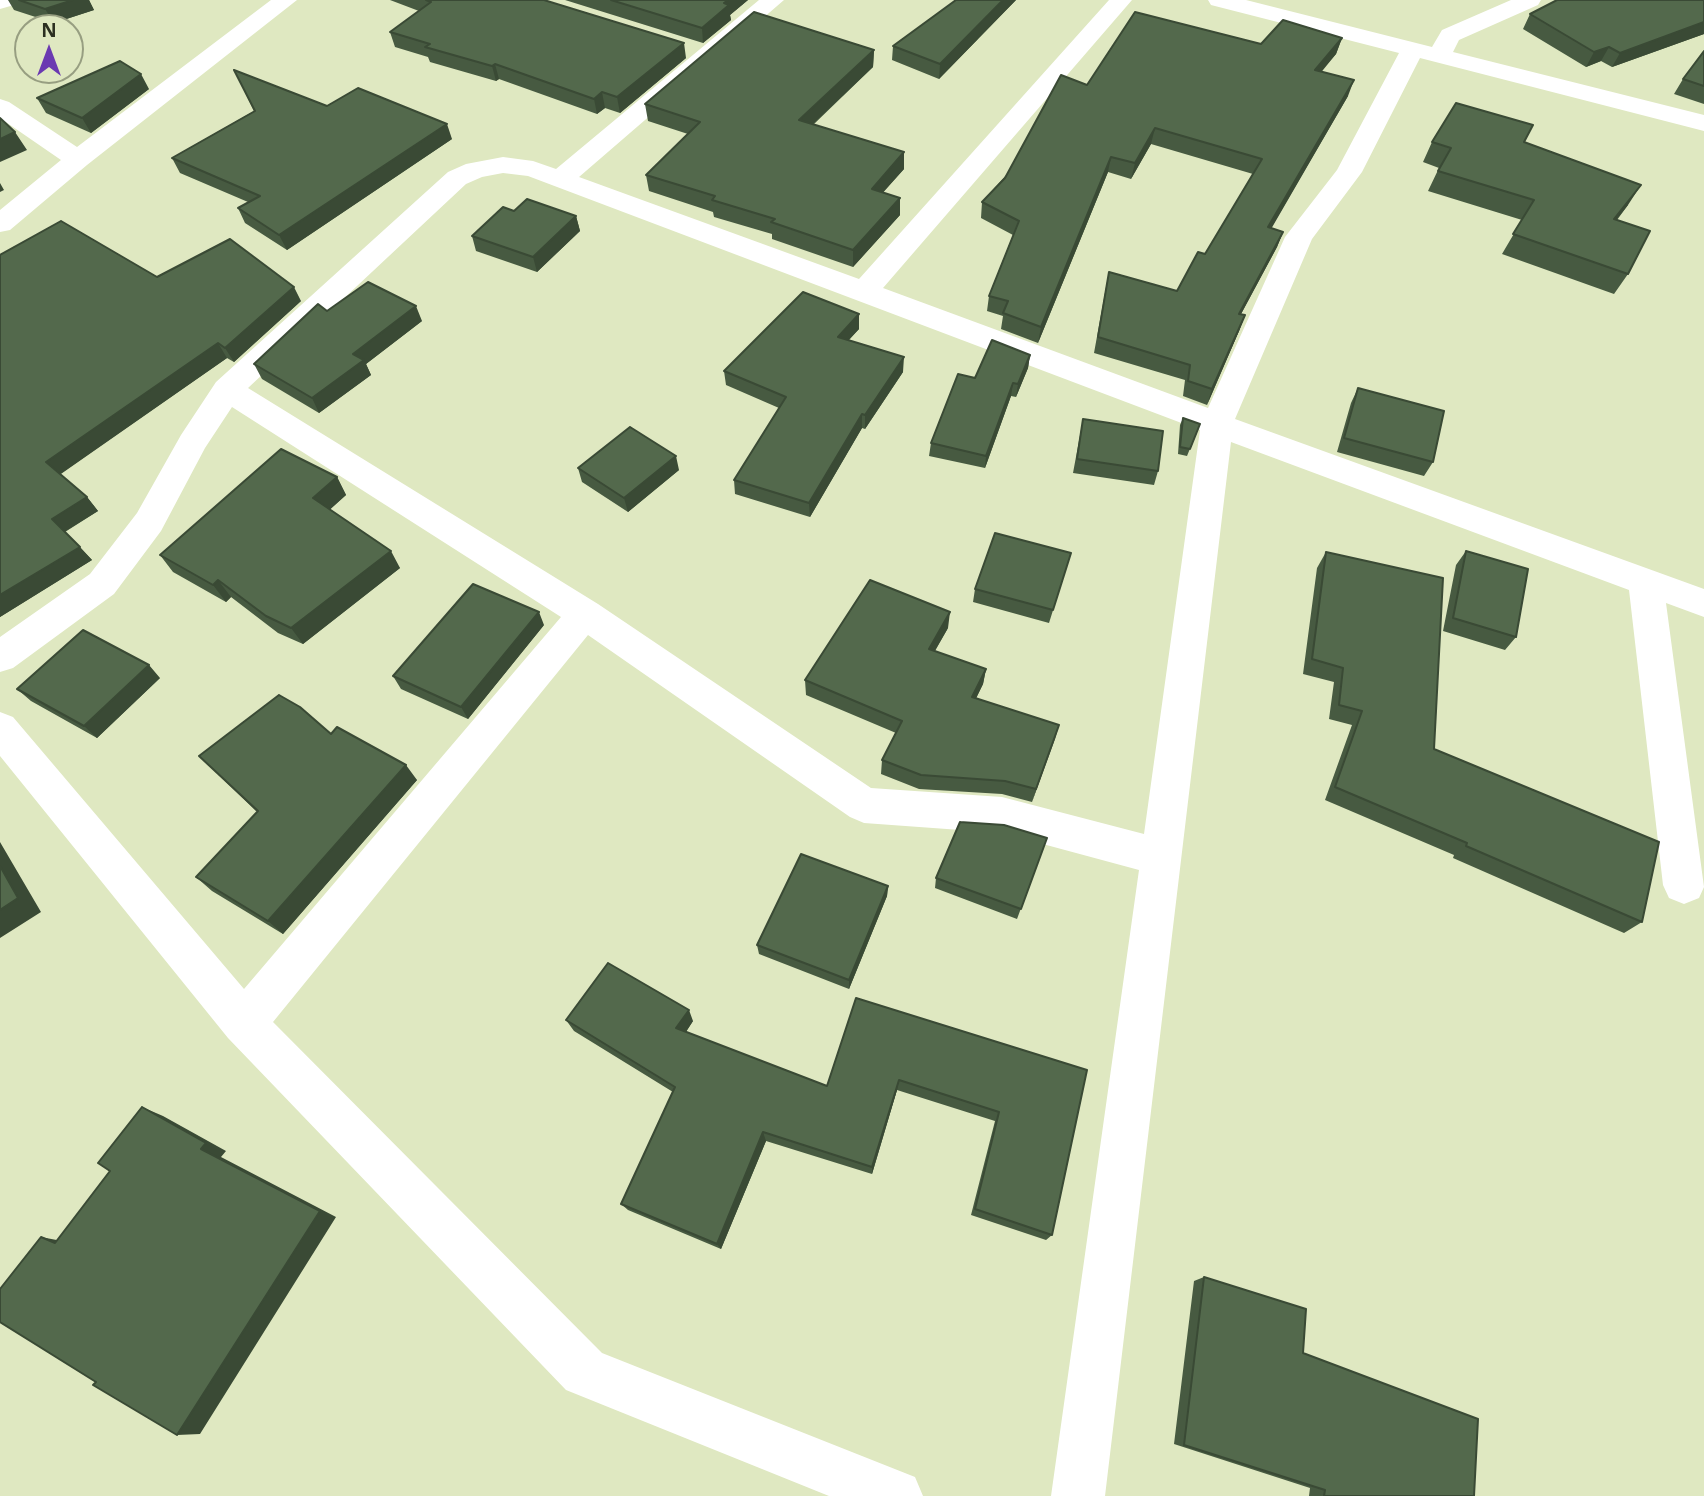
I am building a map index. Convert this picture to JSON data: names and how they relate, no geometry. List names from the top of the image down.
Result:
{
  "north": "top"
}
